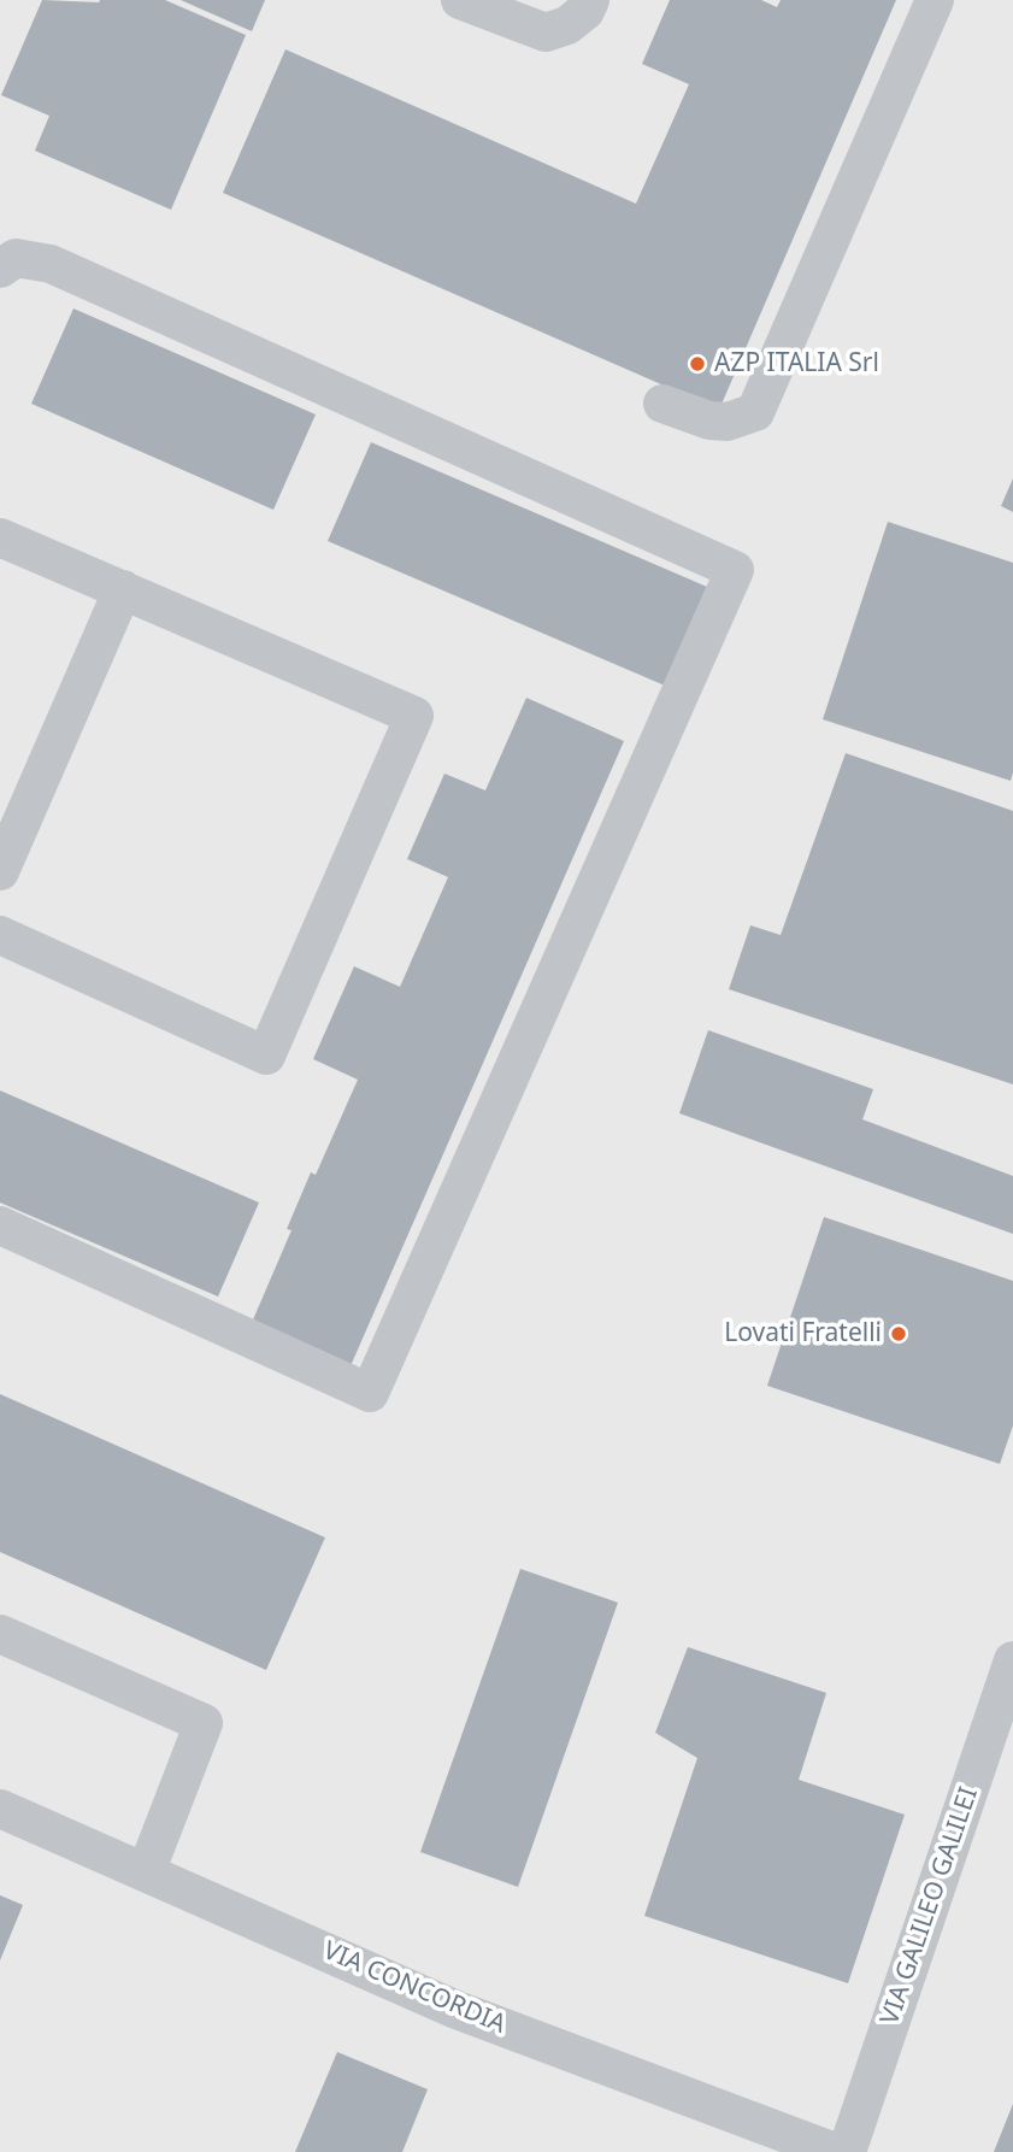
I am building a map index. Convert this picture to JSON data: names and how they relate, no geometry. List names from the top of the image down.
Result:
{
  "streets": {
    "street": ["VIA GALILEO GALILEI", "VIA CONCORDIA"]
  },
  "places": ["AZP ITALIA Srl", "Lovati Fratelli"]
}
